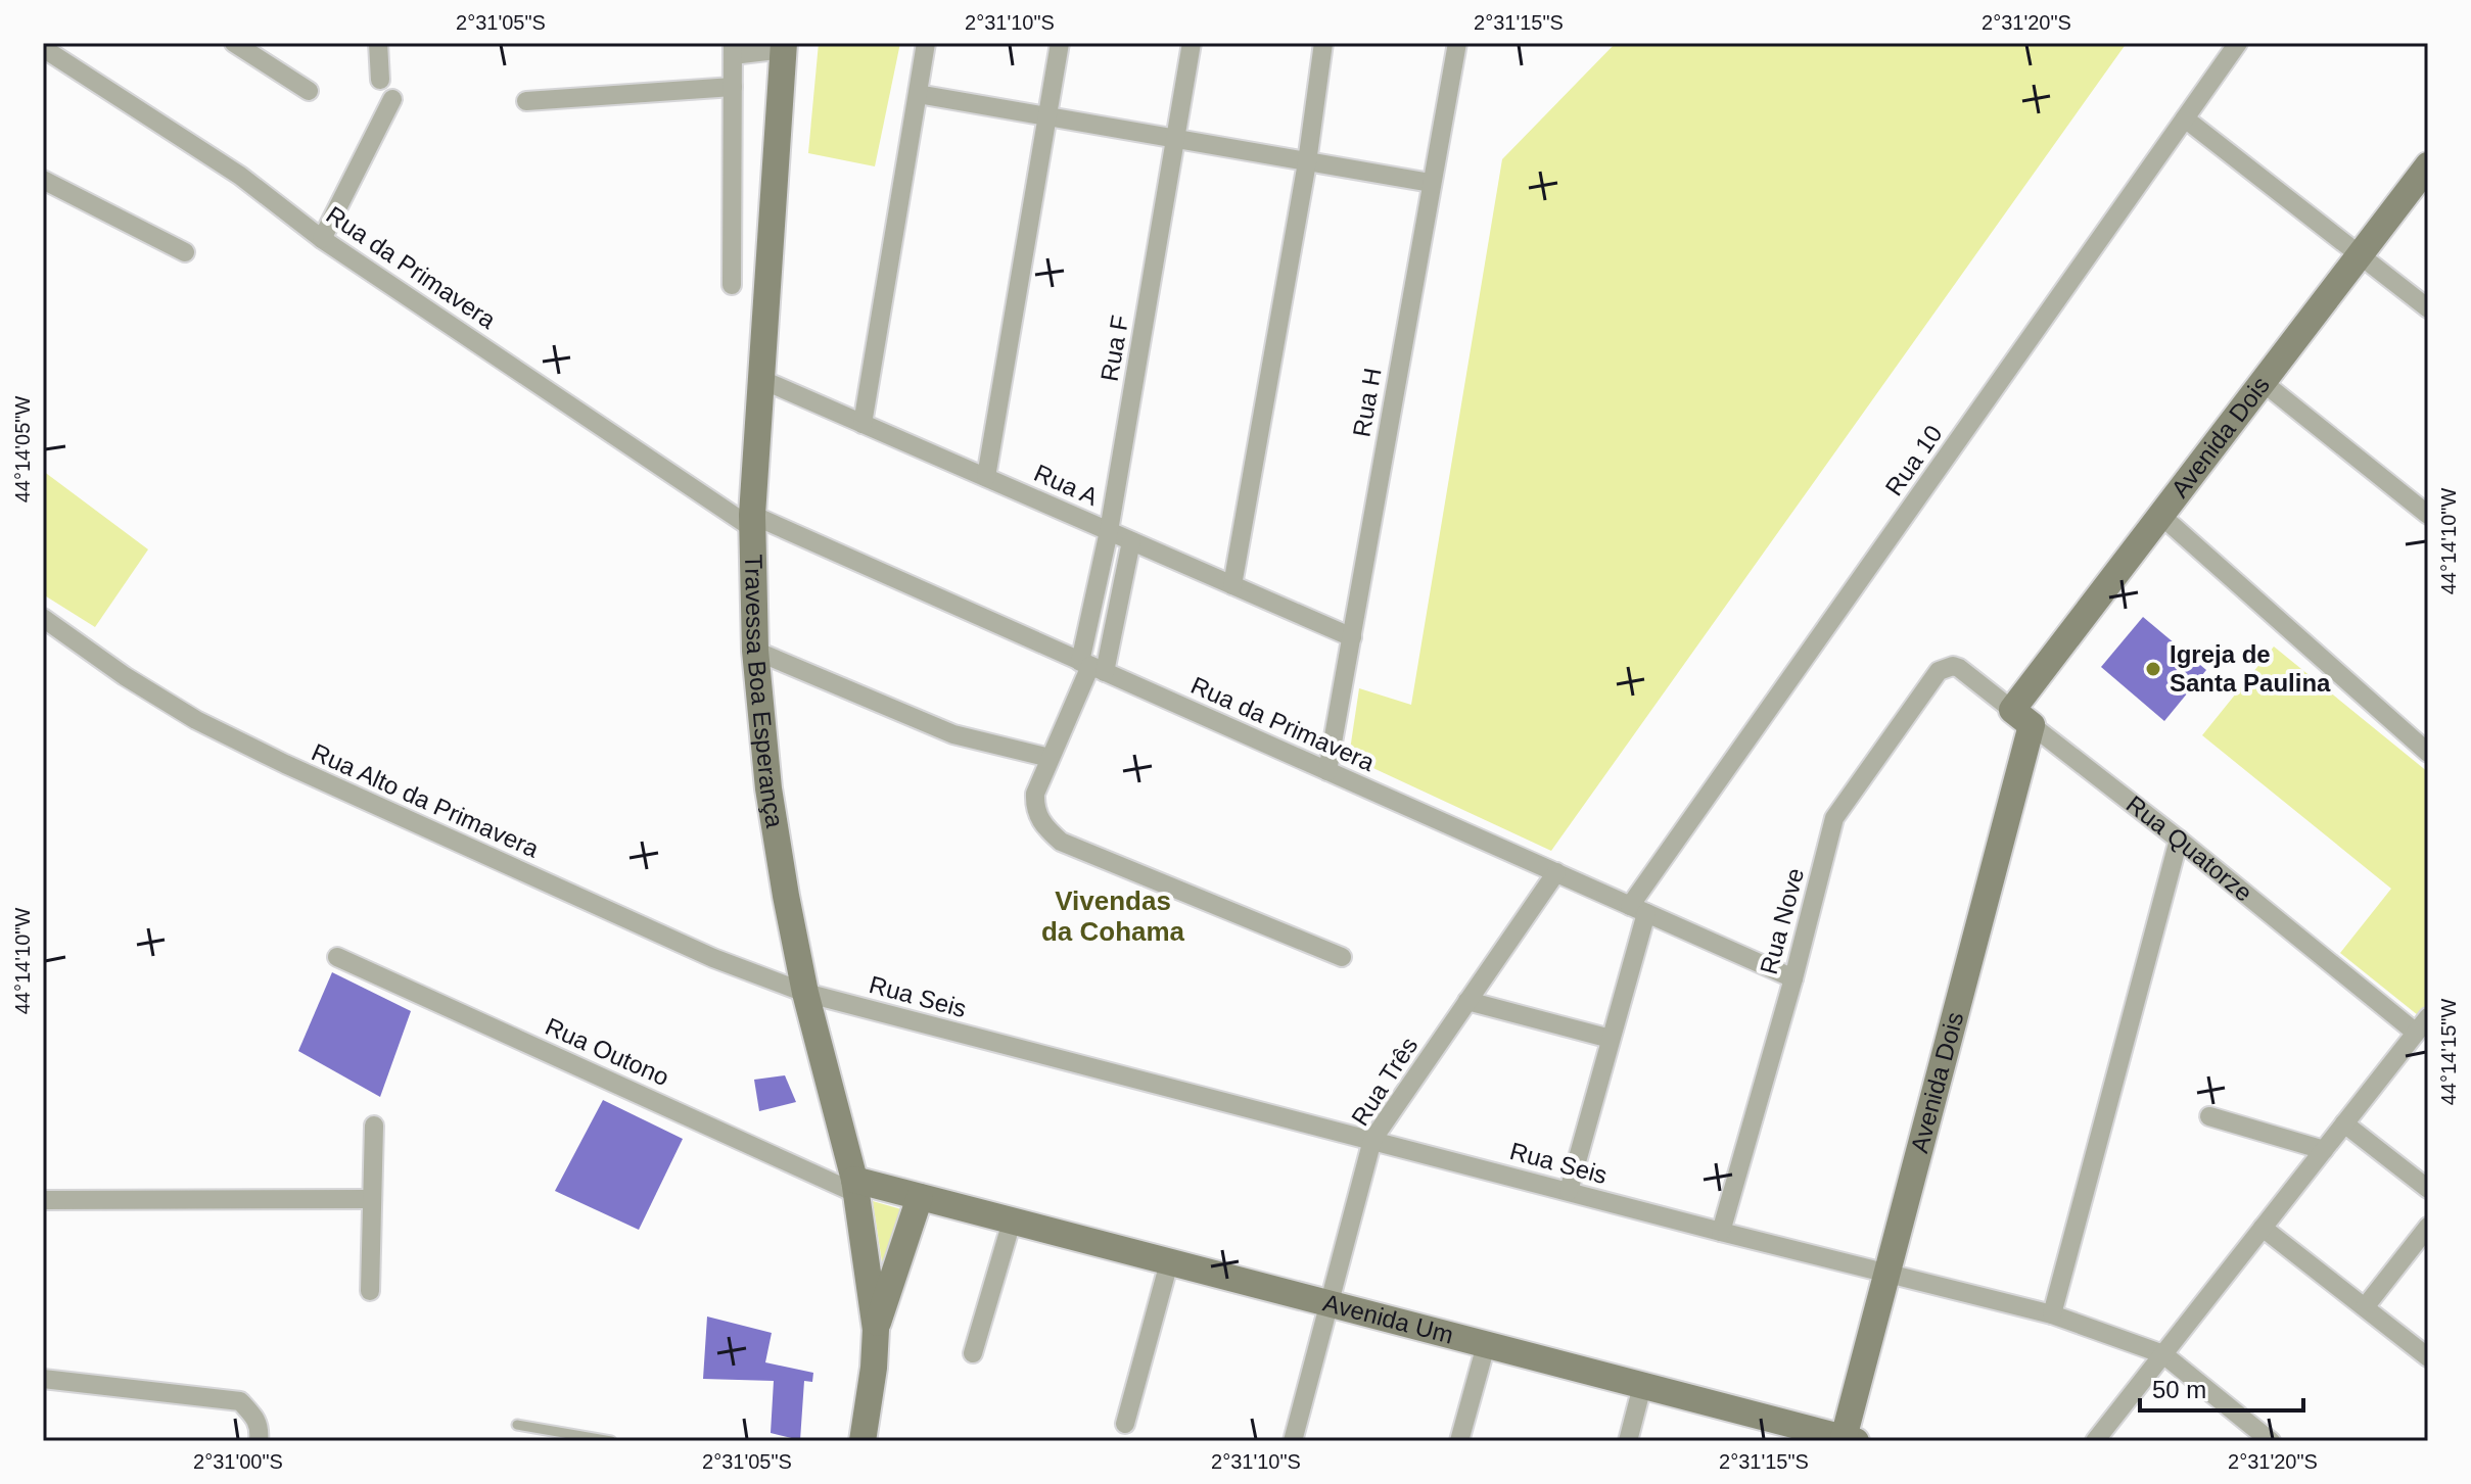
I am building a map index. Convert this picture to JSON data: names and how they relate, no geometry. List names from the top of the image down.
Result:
{
  "streets": {
    "street": [
      "Rua da Primavera",
      "Rua F",
      "Rua H",
      "Avenida Dois",
      "Rua 10",
      "Rua A",
      "Travessa Boa Esperança",
      "Rua Alto da Primavera",
      "Rua Quatorze",
      "Rua Nove",
      "Rua Seis",
      "Rua Outono",
      "Rua Três",
      "Avenida Um"
    ]
  },
  "crossings": [
    ["Rua da Primavera", "Rua F"],
    ["Rua da Primavera", "Rua H"],
    ["Rua da Primavera", "Rua 10"],
    ["Rua da Primavera", "Travessa Boa Esperança"],
    ["Rua da Primavera", "Rua Nove"],
    ["Rua da Primavera", "Rua Três"],
    ["Rua F", "Rua A"],
    ["Rua H", "Rua A"],
    ["Avenida Dois", "Rua Quatorze"],
    ["Avenida Dois", "Rua Seis"],
    ["Avenida Dois", "Avenida Um"],
    ["Rua 10", "Rua Seis"],
    ["Rua A", "Travessa Boa Esperança"],
    ["Travessa Boa Esperança", "Rua Alto da Primavera"],
    ["Travessa Boa Esperança", "Rua Seis"],
    ["Travessa Boa Esperança", "Rua Outono"],
    ["Travessa Boa Esperança", "Avenida Um"],
    ["Rua Alto da Primavera", "Rua Seis"],
    ["Rua Quatorze", "Rua Nove"],
    ["Rua Nove", "Rua Seis"],
    ["Rua Seis", "Rua Três"],
    ["Rua Outono", "Avenida Um"],
    ["Rua Três", "Avenida Um"]
  ],
  "districts": ["Vivendas da Cohama"],
  "places": ["Igreja de Santa Paulina"],
  "scale_bar": "50 m",
  "coordinates": [
    "2°31'05\"S",
    "2°31'10\"S",
    "2°31'15\"S",
    "2°31'20\"S",
    "44°14'05\"W",
    "44°14'10\"W",
    "44°14'15\"W",
    "2°31'00\"S"
  ]
}
